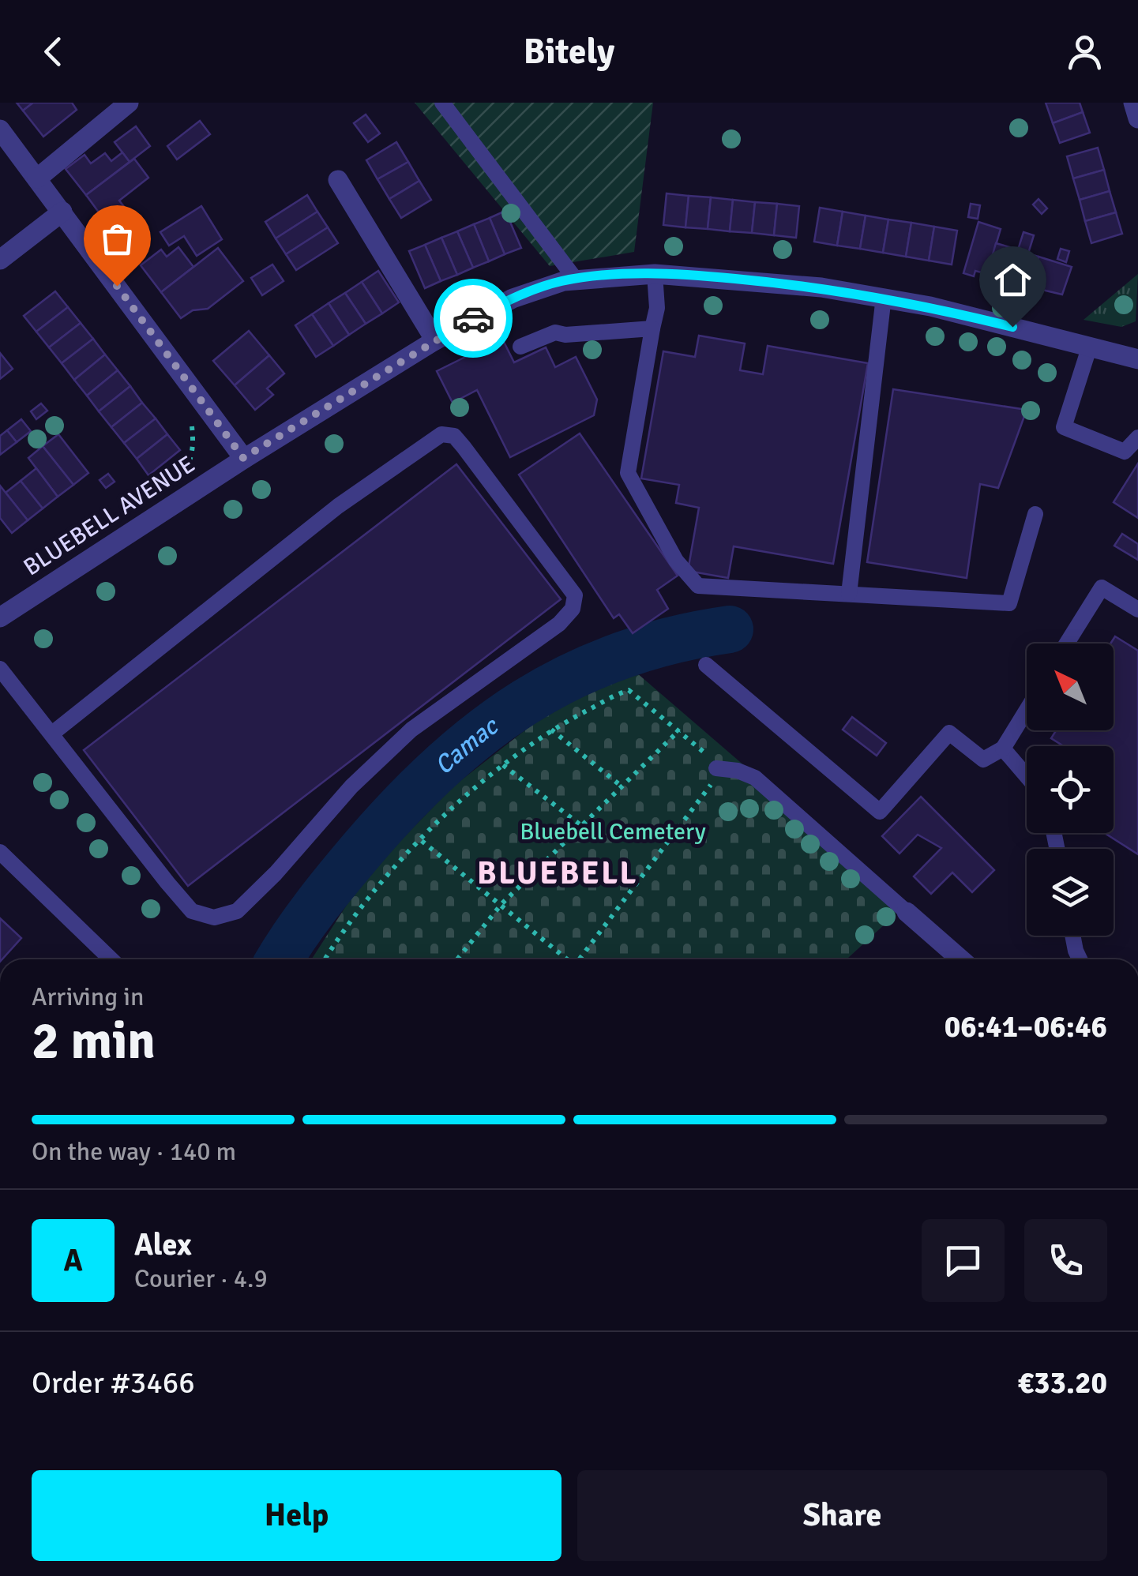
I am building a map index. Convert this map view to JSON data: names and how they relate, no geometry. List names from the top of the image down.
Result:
{
  "streets": {
    "street": ["BLUEBELL AVENUE"]
  },
  "districts": ["BLUEBELL"],
  "water": ["Camac"],
  "parks": ["Bluebell Cemetery"],
  "north": "top left",
  "page": {
    "header": "Bitely",
    "heading": ["2 min", "Arriving in", "06:41–06:46"],
    "panel": [
      "Alex",
      "Courier · 4.9",
      "Order #3466",
      "€33.20"
    ],
    "bar": "On the way · 140 m",
    "round": "A",
    "buttons": ["Help", "Share"]
  }
}
